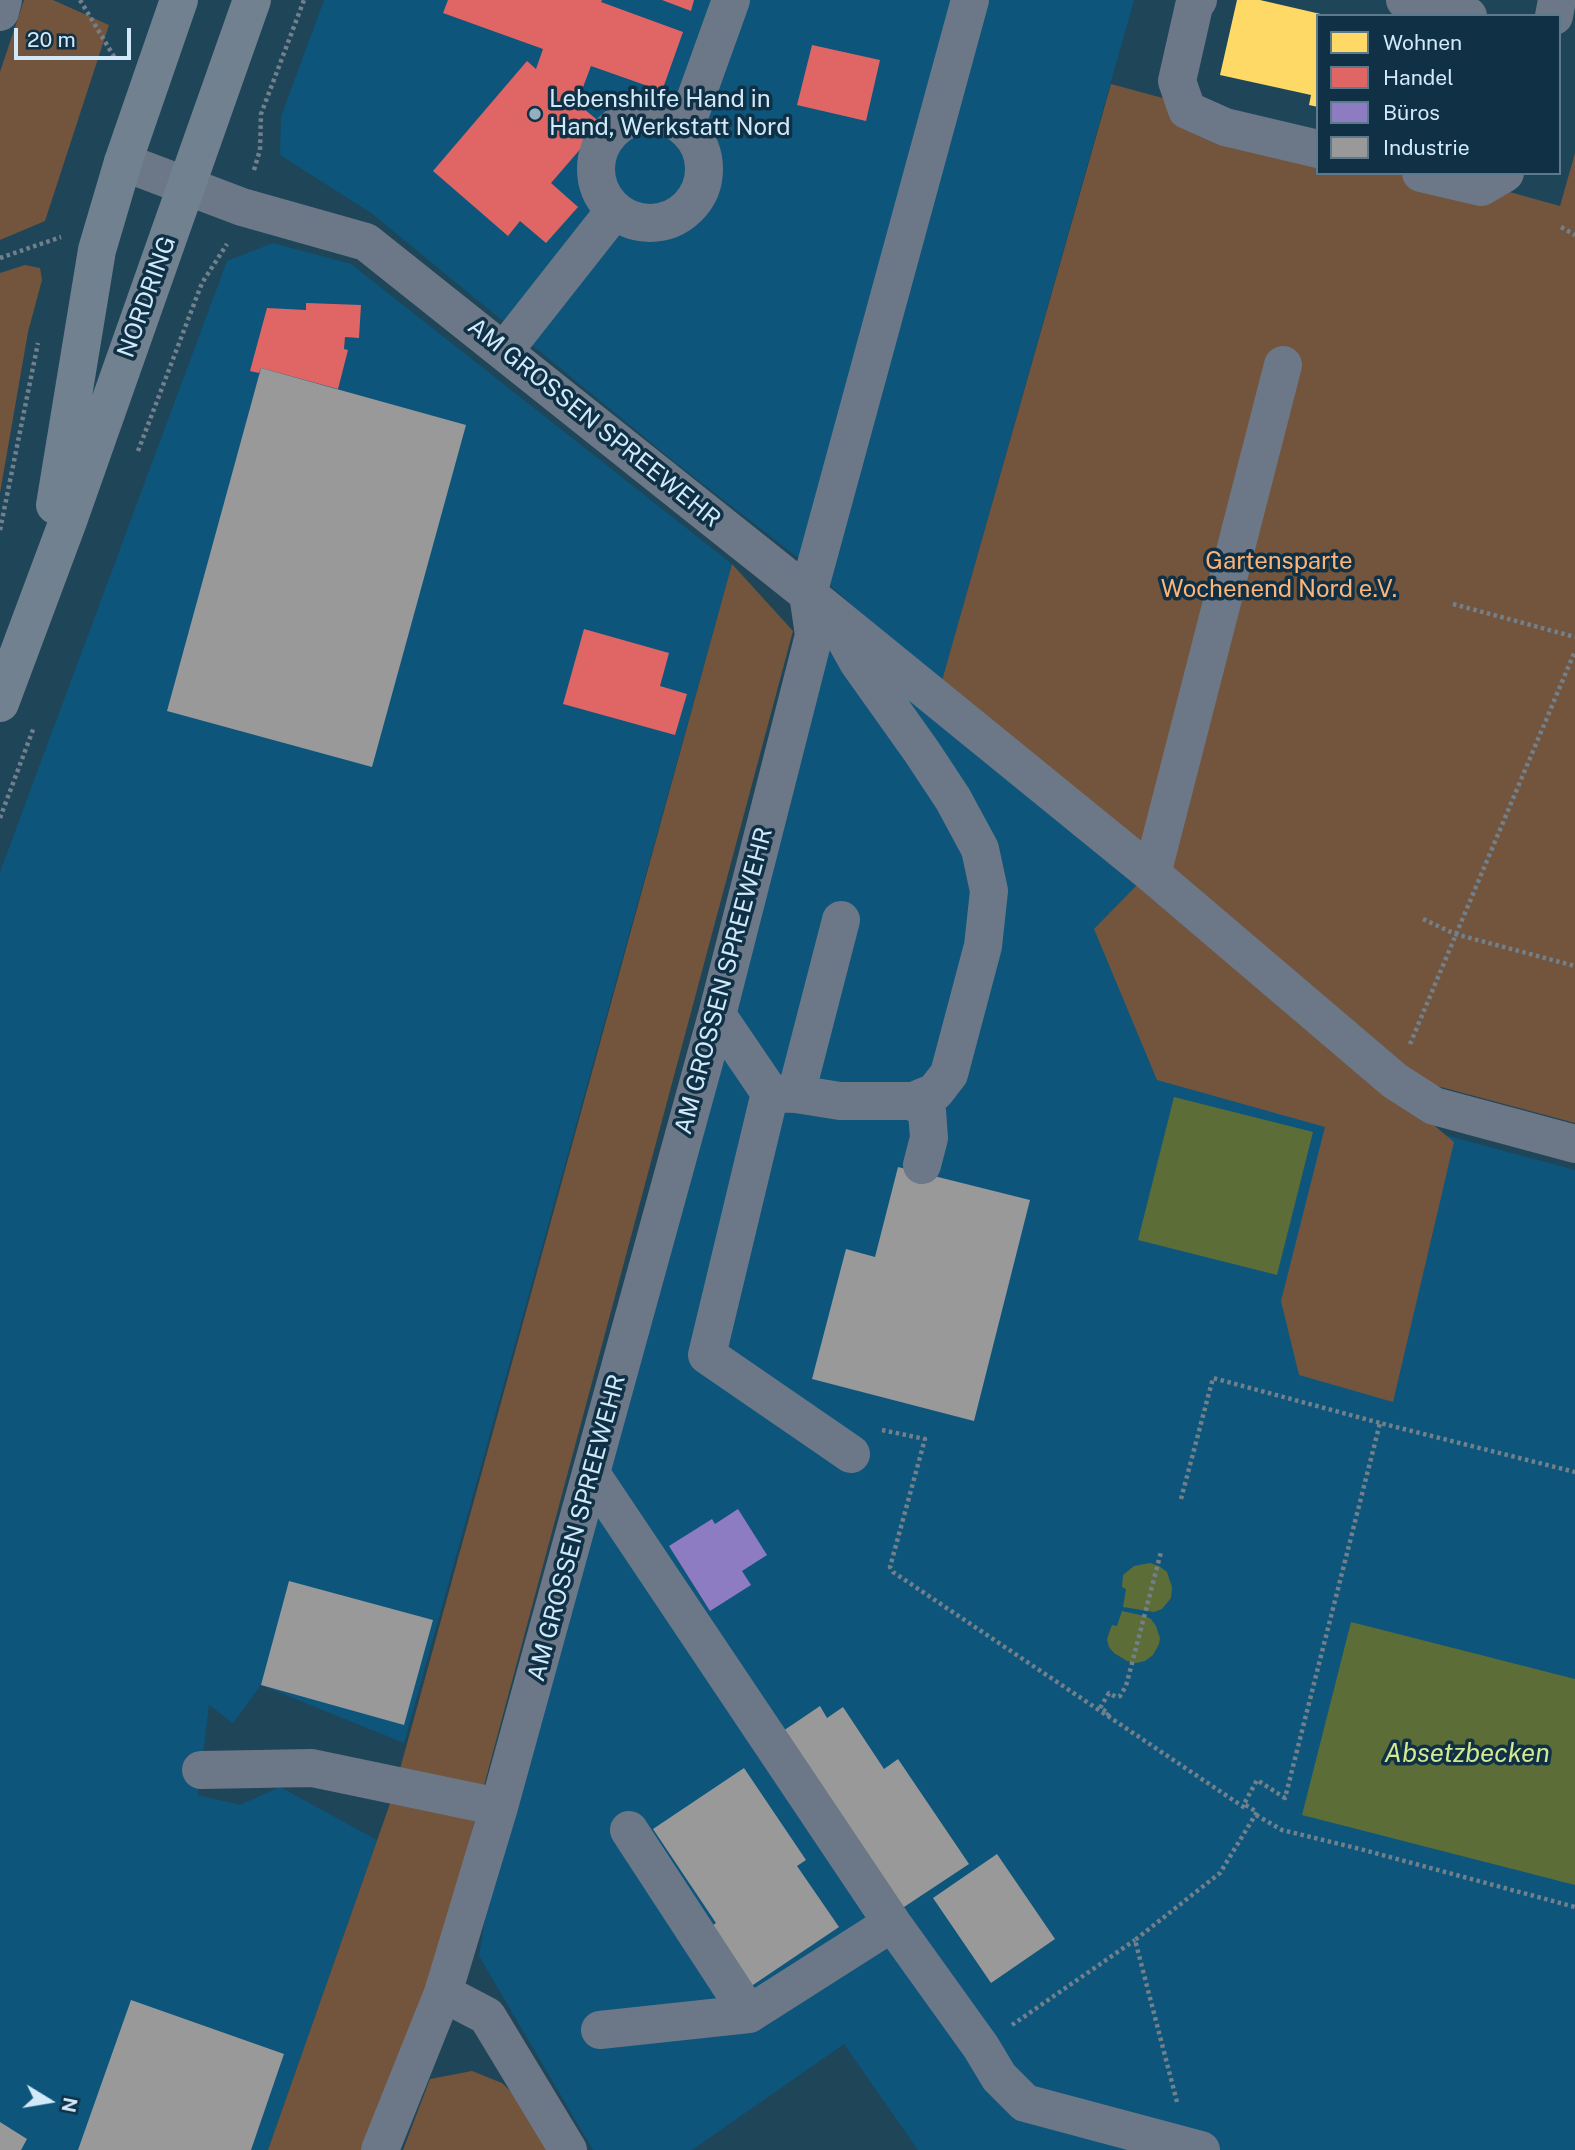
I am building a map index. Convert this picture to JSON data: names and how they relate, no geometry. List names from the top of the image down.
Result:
{
  "streets": {
    "main road": ["NORDRING"],
    "street": ["AM GROSSEN SPREEWEHR"]
  },
  "crossings": [
    ["NORDRING", "AM GROSSEN SPREEWEHR"]
  ],
  "water": ["Absetzbecken"],
  "parks": ["Gartensparte Wochenend Nord e.V."],
  "places": ["Lebenshilfe Hand in Hand, Werkstatt Nord"],
  "legend": [
    "Wohnen",
    "Handel",
    "Büros",
    "Industrie"
  ],
  "scale_bar": "20 m",
  "north": "right"
}
